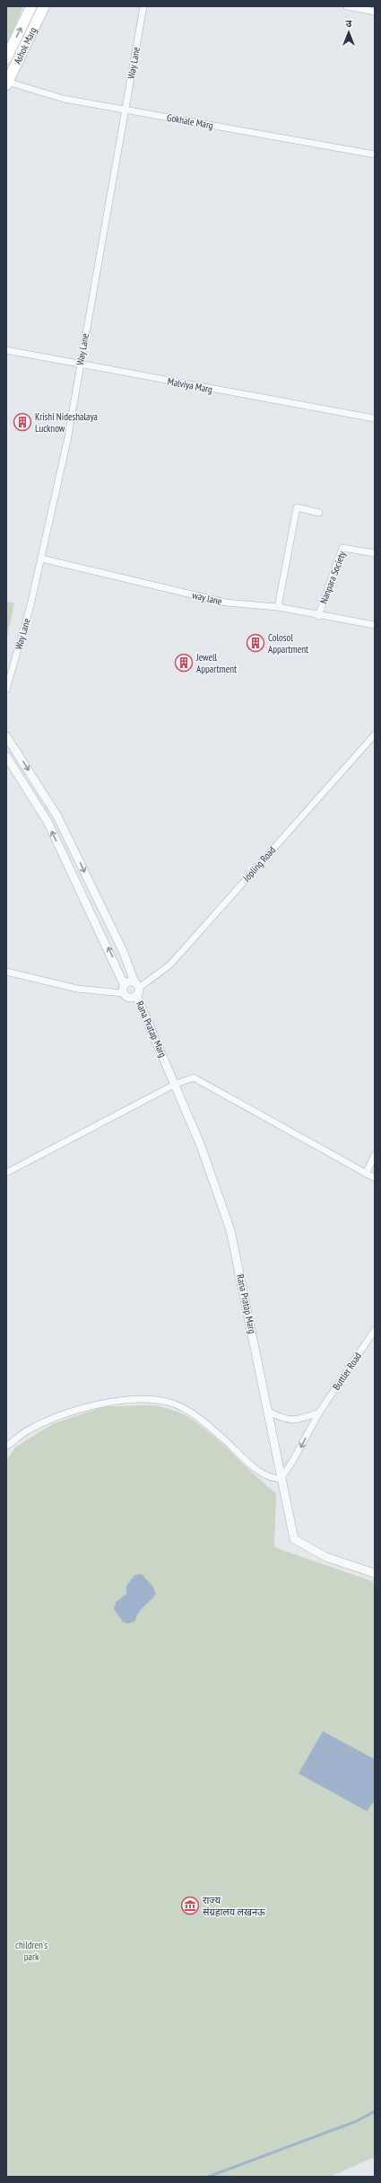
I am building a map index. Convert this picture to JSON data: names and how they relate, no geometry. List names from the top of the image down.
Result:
{
  "streets": {
    "main road": ["Ashok Marg"],
    "street": [
      "Way Lane",
      "Gokhale Marg",
      "Malviya Marg",
      "Nanpara Society",
      "way lane",
      "Jopling Road",
      "Rana Pratap Marg",
      "Buttler Road"
    ]
  },
  "crossings": [
    ["Ashok Marg", "Gokhale Marg"],
    ["Way Lane", "Gokhale Marg"],
    ["Way Lane", "Malviya Marg"],
    ["Way Lane", "way lane"],
    ["Nanpara Society", "way lane"],
    ["Jopling Road", "Rana Pratap Marg"],
    ["Rana Pratap Marg", "Buttler Road"]
  ],
  "one_way": ["Buttler Road"],
  "parks": ["children's park"],
  "places": {
    "building": ["Krishi Nideshalaya Lucknow", "Colosol Appartment", "Jewell Appartment"],
    "museum": ["राज्य संग्रहालय लखनऊ"]
  },
  "north": "top"
}
